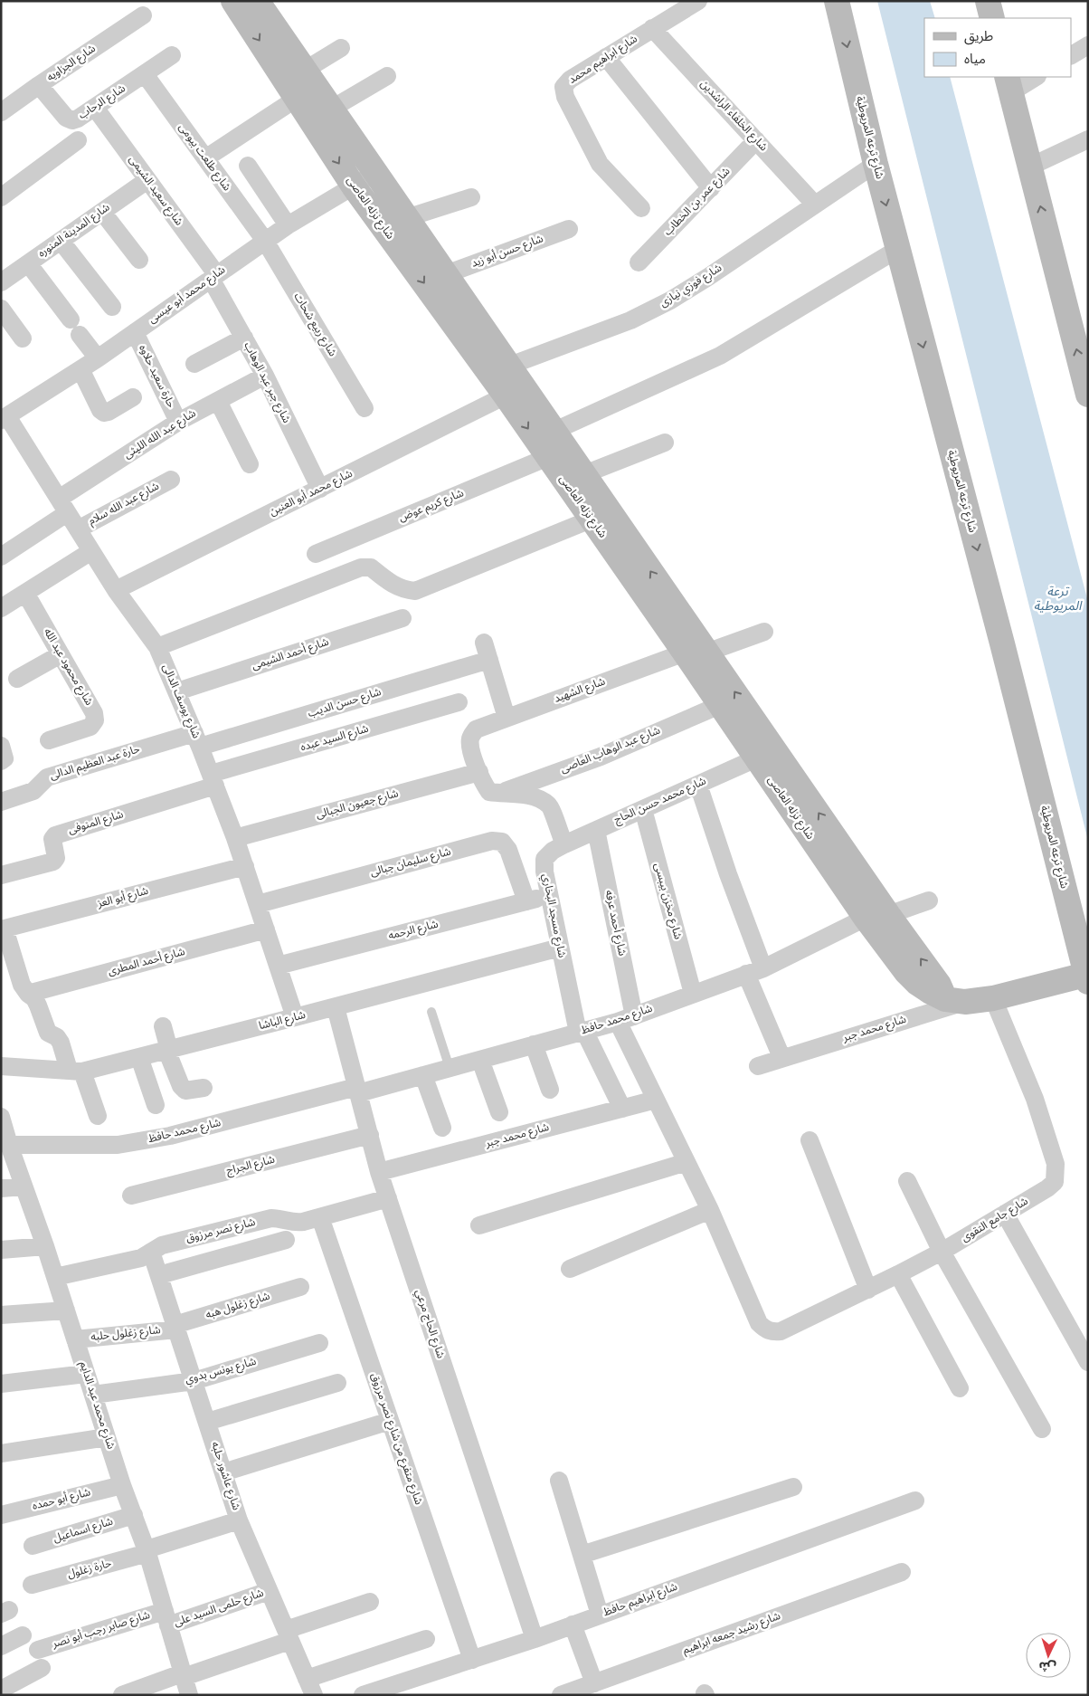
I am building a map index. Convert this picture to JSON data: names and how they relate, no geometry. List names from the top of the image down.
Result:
{
  "streets": {
    "street": [
      "شارع ابراهيم محمد",
      "شارع الجزاويه",
      "شارع الرحاب",
      "شارع الخلفاء الراشدين",
      "شارع ترعه المريوطية",
      "شارع طلعت بيومى",
      "شارع سعيد الشيمى",
      "شارع عمر بن الخطاب",
      "شارع نزله العاصى",
      "شارع المدينة المنوره",
      "شارع حسن أبو زيد",
      "شارع فوزي نيازى",
      "شارع محمد أبو عيسى",
      "شارع ربيع شحات",
      "حارة سعيد حلاوه",
      "شارع جبر عبد الوهاب",
      "شارع عبد الله الليثى",
      "شارع محمد أبو العنين",
      "شارع عبد الله سلام",
      "شارع كريم عوض",
      "شارع أحمد الشيمى",
      "شارع محمود عبد الله",
      "شارع الشهيد",
      "شارع يوسف الدالى",
      "شارع حسن الديب",
      "شارع السيد عبده",
      "شارع عبد الوهاب العاصى",
      "حارة عبد العظيم الدالى",
      "شارع محمد حسن الحاج",
      "شارع جعيون الجبالى",
      "شارع المنوفى",
      "شارع سليمان جبالى",
      "شارع أبو العز",
      "شارع مخزن بيبسى",
      "شارع مسجد البخاري",
      "شارع أحمد عرفه",
      "شارع الرحمه",
      "شارع أحمد المطرى",
      "شارع محمد حافظ",
      "شارع الباشا",
      "شارع محمد جبر",
      "شارع الجراج",
      "شارع جامع التقوى",
      "شارع نصر مرزوق",
      "شارع زغلول هبه",
      "شارع الحاج مرعي",
      "شارع زغلول حلبه",
      "شارع يونس بدوي",
      "شارع محمد عبد الدايم",
      "شارع متفرع من شارع نصر مرزوق",
      "شارع عاشور حلبه",
      "شارع أبو حمده",
      "شارع اسماعيل",
      "حارة زغلول",
      "شارع ابراهيم حافظ",
      "شارع حلمى السيد على",
      "شارع صابر رجب أبو نصر",
      "شارع رشيد جمعه ابراهيم"
    ]
  },
  "crossings": [
    ["شارع ابراهيم محمد", "شارع الخلفاء الراشدين"],
    ["شارع الجزاويه", "شارع الرحاب"],
    ["شارع الرحاب", "شارع طلعت بيومى"],
    ["شارع الرحاب", "شارع سعيد الشيمى"],
    ["شارع الخلفاء الراشدين", "شارع عمر بن الخطاب"],
    ["شارع الخلفاء الراشدين", "شارع فوزي نيازى"],
    ["شارع ترعه المريوطية", "شارع فوزي نيازى"],
    ["شارع طلعت بيومى", "شارع محمد أبو عيسى"],
    ["شارع طلعت بيومى", "شارع ربيع شحات"],
    ["شارع سعيد الشيمى", "شارع المدينة المنوره"],
    ["شارع سعيد الشيمى", "شارع محمد أبو عيسى"],
    ["شارع سعيد الشيمى", "شارع جبر عبد الوهاب"],
    ["شارع نزله العاصى", "شارع حسن أبو زيد"],
    ["شارع نزله العاصى", "شارع فوزي نيازى"],
    ["شارع نزله العاصى", "شارع محمد أبو عيسى"],
    ["شارع نزله العاصى", "شارع محمد أبو العنين"],
    ["شارع نزله العاصى", "شارع كريم عوض"],
    ["شارع نزله العاصى", "شارع الشهيد"],
    ["شارع نزله العاصى", "شارع عبد الوهاب العاصى"],
    ["شارع نزله العاصى", "شارع محمد حسن الحاج"],
    ["شارع نزله العاصى", "شارع محمد حافظ"],
    ["شارع نزله العاصى", "شارع محمد جبر"],
    ["شارع محمد أبو عيسى", "شارع ربيع شحات"],
    ["شارع محمد أبو عيسى", "حارة سعيد حلاوه"],
    ["شارع محمد أبو عيسى", "شارع جبر عبد الوهاب"],
    ["شارع محمد أبو عيسى", "شارع يوسف الدالى"],
    ["حارة سعيد حلاوه", "شارع عبد الله الليثى"],
    ["شارع جبر عبد الوهاب", "شارع عبد الله الليثى"],
    ["شارع جبر عبد الوهاب", "شارع محمد أبو العنين"],
    ["شارع عبد الله الليثى", "شارع يوسف الدالى"],
    ["شارع محمد أبو العنين", "شارع يوسف الدالى"],
    ["شارع عبد الله سلام", "شارع يوسف الدالى"],
    ["شارع أحمد الشيمى", "شارع يوسف الدالى"],
    ["شارع الشهيد", "شارع جعيون الجبالى"],
    ["شارع يوسف الدالى", "شارع حسن الديب"],
    ["شارع يوسف الدالى", "شارع السيد عبده"],
    ["شارع يوسف الدالى", "حارة عبد العظيم الدالى"],
    ["شارع يوسف الدالى", "شارع جعيون الجبالى"],
    ["شارع يوسف الدالى", "شارع المنوفى"],
    ["شارع يوسف الدالى", "شارع سليمان جبالى"],
    ["شارع يوسف الدالى", "شارع أبو العز"],
    ["شارع يوسف الدالى", "شارع الرحمه"],
    ["شارع يوسف الدالى", "شارع أحمد المطرى"],
    ["شارع يوسف الدالى", "شارع الباشا"],
    ["شارع حسن الديب", "حارة عبد العظيم الدالى"],
    ["شارع السيد عبده", "شارع المنوفى"],
    ["شارع محمد حسن الحاج", "شارع مخزن بيبسى"],
    ["شارع محمد حسن الحاج", "شارع مسجد البخاري"],
    ["شارع محمد حسن الحاج", "شارع أحمد عرفه"],
    ["شارع سليمان جبالى", "شارع الرحمه"],
    ["شارع مخزن بيبسى", "شارع محمد حافظ"],
    ["شارع مسجد البخاري", "شارع الرحمه"],
    ["شارع مسجد البخاري", "شارع محمد حافظ"],
    ["شارع مسجد البخاري", "شارع الباشا"],
    ["شارع مسجد البخاري", "شارع محمد جبر"],
    ["شارع أحمد عرفه", "شارع محمد حافظ"],
    ["شارع أحمد عرفه", "شارع محمد جبر"],
    ["شارع أحمد عرفه", "شارع جامع التقوى"],
    ["شارع محمد حافظ", "شارع الحاج مرعي"],
    ["شارع محمد حافظ", "شارع محمد عبد الدايم"],
    ["شارع الباشا", "شارع الحاج مرعي"],
    ["شارع محمد جبر", "شارع الحاج مرعي"],
    ["شارع الجراج", "شارع الحاج مرعي"],
    ["شارع نصر مرزوق", "شارع الحاج مرعي"],
    ["شارع نصر مرزوق", "شارع محمد عبد الدايم"],
    ["شارع نصر مرزوق", "شارع متفرع من شارع نصر مرزوق"],
    ["شارع نصر مرزوق", "شارع عاشور حلبه"],
    ["شارع زغلول هبه", "شارع زغلول حلبه"],
    ["شارع زغلول هبه", "شارع عاشور حلبه"],
    ["شارع الحاج مرعي", "شارع ابراهيم حافظ"],
    ["شارع زغلول حلبه", "شارع محمد عبد الدايم"],
    ["شارع زغلول حلبه", "شارع عاشور حلبه"],
    ["شارع يونس بدوي", "شارع محمد عبد الدايم"],
    ["شارع يونس بدوي", "شارع عاشور حلبه"],
    ["شارع محمد عبد الدايم", "شارع أبو حمده"],
    ["شارع محمد عبد الدايم", "شارع اسماعيل"],
    ["شارع محمد عبد الدايم", "حارة زغلول"],
    ["شارع محمد عبد الدايم", "شارع حلمى السيد على"],
    ["شارع محمد عبد الدايم", "شارع صابر رجب أبو نصر"],
    ["شارع متفرع من شارع نصر مرزوق", "شارع ابراهيم حافظ"],
    ["شارع عاشور حلبه", "حارة زغلول"],
    ["شارع عاشور حلبه", "شارع حلمى السيد على"],
    ["شارع حلمى السيد على", "شارع صابر رجب أبو نصر"]
  ],
  "water": ["ترعة المريوطية"],
  "legend": ["طريق", "مياه"],
  "north": "bottom"
}
